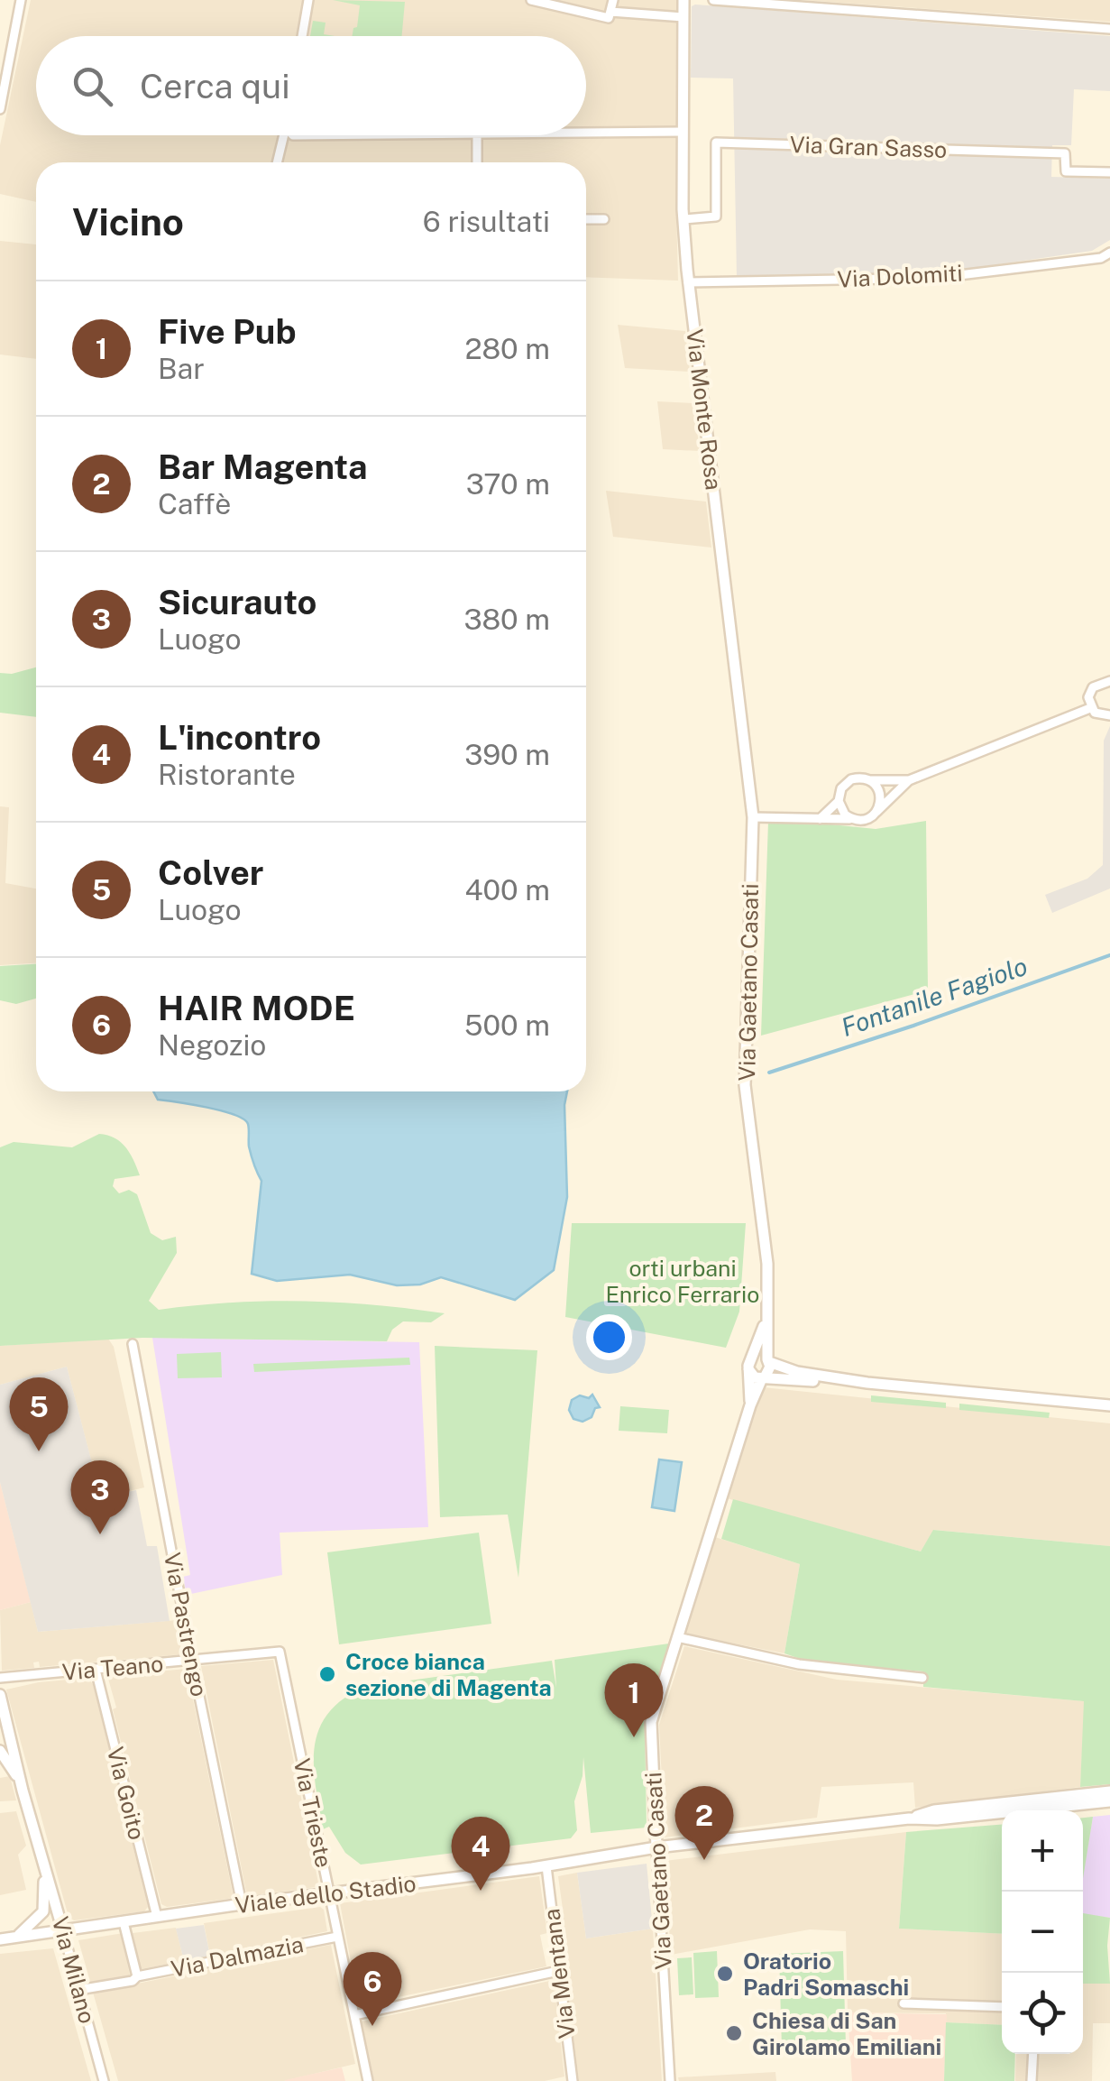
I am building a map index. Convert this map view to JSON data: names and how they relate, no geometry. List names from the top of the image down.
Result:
{
  "streets": {
    "street": [
      "Via Gran Sasso",
      "Via Dolomiti",
      "Via Monte Rosa",
      "Via Gaetano Casati",
      "Via Pastrengo",
      "Via Teano",
      "Via Goito",
      "Via Trieste",
      "Viale dello Stadio",
      "Via Dalmazia",
      "Via Milano",
      "Via Mentana"
    ]
  },
  "crossings": [
    ["Via Gran Sasso", "Via Monte Rosa"],
    ["Via Dolomiti", "Via Monte Rosa"],
    ["Via Monte Rosa", "Via Gaetano Casati"],
    ["Via Gaetano Casati", "Viale dello Stadio"],
    ["Via Pastrengo", "Via Teano"],
    ["Via Pastrengo", "Viale dello Stadio"],
    ["Via Teano", "Via Goito"],
    ["Via Teano", "Via Trieste"],
    ["Via Goito", "Viale dello Stadio"],
    ["Via Trieste", "Viale dello Stadio"],
    ["Via Trieste", "Via Dalmazia"],
    ["Viale dello Stadio", "Via Milano"],
    ["Viale dello Stadio", "Via Mentana"],
    ["Via Dalmazia", "Via Milano"]
  ],
  "water": ["Fontanile Fagiolo"],
  "parks": ["orti urbani Enrico Ferrario"],
  "places": ["Croce bianca sezione di Magenta", "Oratorio Padri Somaschi", "Chiesa di San Girolamo Emiliani"],
  "page": {
    "search": "Cerca qui",
    "heading": ["Vicino", "6 risultati"],
    "list": [
      {
        "mark": "1",
        "name": "Five Pub",
        "note": "Bar",
        "value": "280 m"
      },
      {
        "mark": "2",
        "name": "Bar Magenta",
        "note": "Caffè",
        "value": "370 m"
      },
      {
        "mark": "3",
        "name": "Sicurauto",
        "note": "Luogo",
        "value": "380 m"
      },
      {
        "mark": "4",
        "name": "L'incontro",
        "note": "Ristorante",
        "value": "390 m"
      },
      {
        "mark": "5",
        "name": "Colver",
        "note": "Luogo",
        "value": "400 m"
      },
      {
        "mark": "6",
        "name": "HAIR MODE",
        "note": "Negozio",
        "value": "500 m"
      }
    ],
    "pins": [
      "5",
      "3",
      "1",
      "2",
      "4",
      "6"
    ],
    "map_buttons": ["+", "−"]
  }
}
